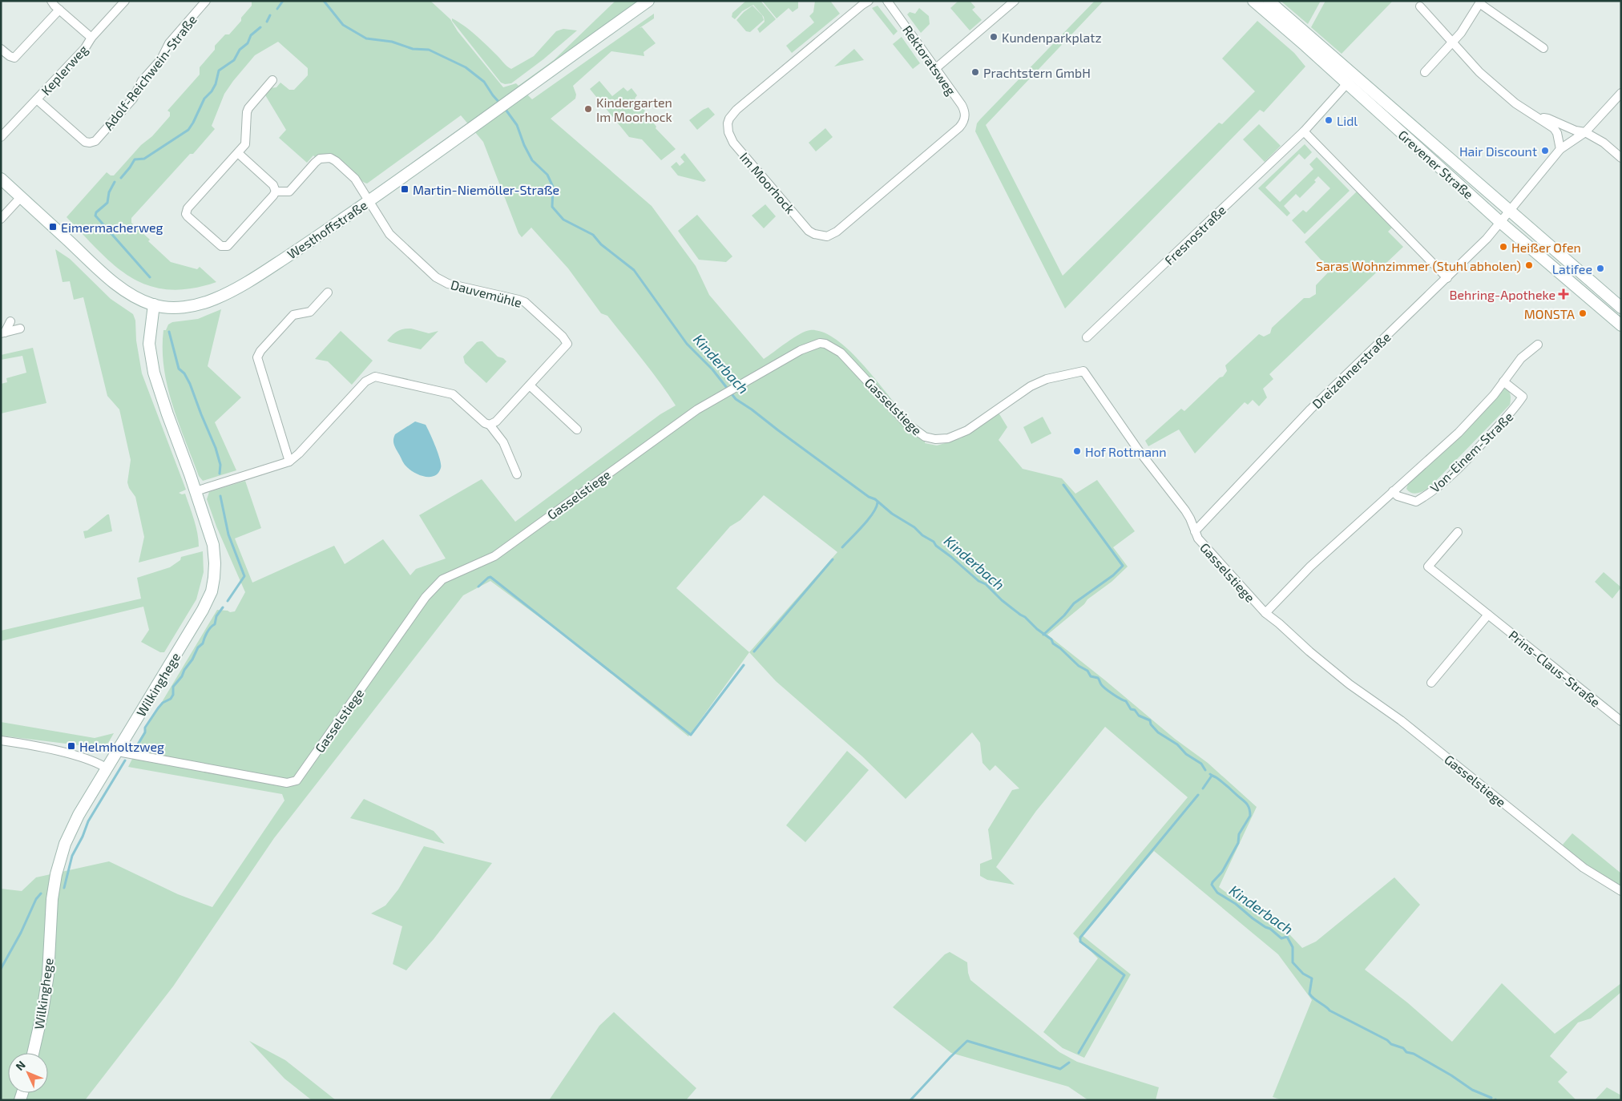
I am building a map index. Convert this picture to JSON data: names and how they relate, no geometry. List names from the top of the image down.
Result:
{
  "streets": {
    "street": [
      "Rektoratsweg",
      "Keplerweg",
      "Adolf-Reichwein-Straße",
      "Grevener Straße",
      "Im Moorhock",
      "Westhoffstraße",
      "Fresnostraße",
      "Dauvemühle",
      "Dreizehnerstraße",
      "Gasselstiege",
      "Von-Einem-Straße",
      "Prins-Claus-Straße",
      "Wilkinghege"
    ]
  },
  "crossings": [
    ["Rektoratsweg", "Im Moorhock"],
    ["Keplerweg", "Adolf-Reichwein-Straße"],
    ["Grevener Straße", "Fresnostraße"],
    ["Grevener Straße", "Dreizehnerstraße"],
    ["Westhoffstraße", "Dauvemühle"],
    ["Westhoffstraße", "Wilkinghege"],
    ["Dreizehnerstraße", "Gasselstiege"],
    ["Gasselstiege", "Von-Einem-Straße"],
    ["Gasselstiege", "Wilkinghege"]
  ],
  "water": ["Kinderbach"],
  "places": {
    "other": [
      "Kundenparkplatz",
      "Prachtstern GmbH",
      "Kindergarten Im Moorhock",
      "Lidl",
      "Hair Discount",
      "Heißer Ofen",
      "Saras Wohnzimmer (Stuhl abholen)",
      "Latifee",
      "MONSTA",
      "Hof Rottmann"
    ],
    "transit": ["Martin-Niemöller-Straße", "Eimermacherweg", "Helmholtzweg"],
    "health": ["Behring-Apotheke"]
  },
  "north": "top left"
}
